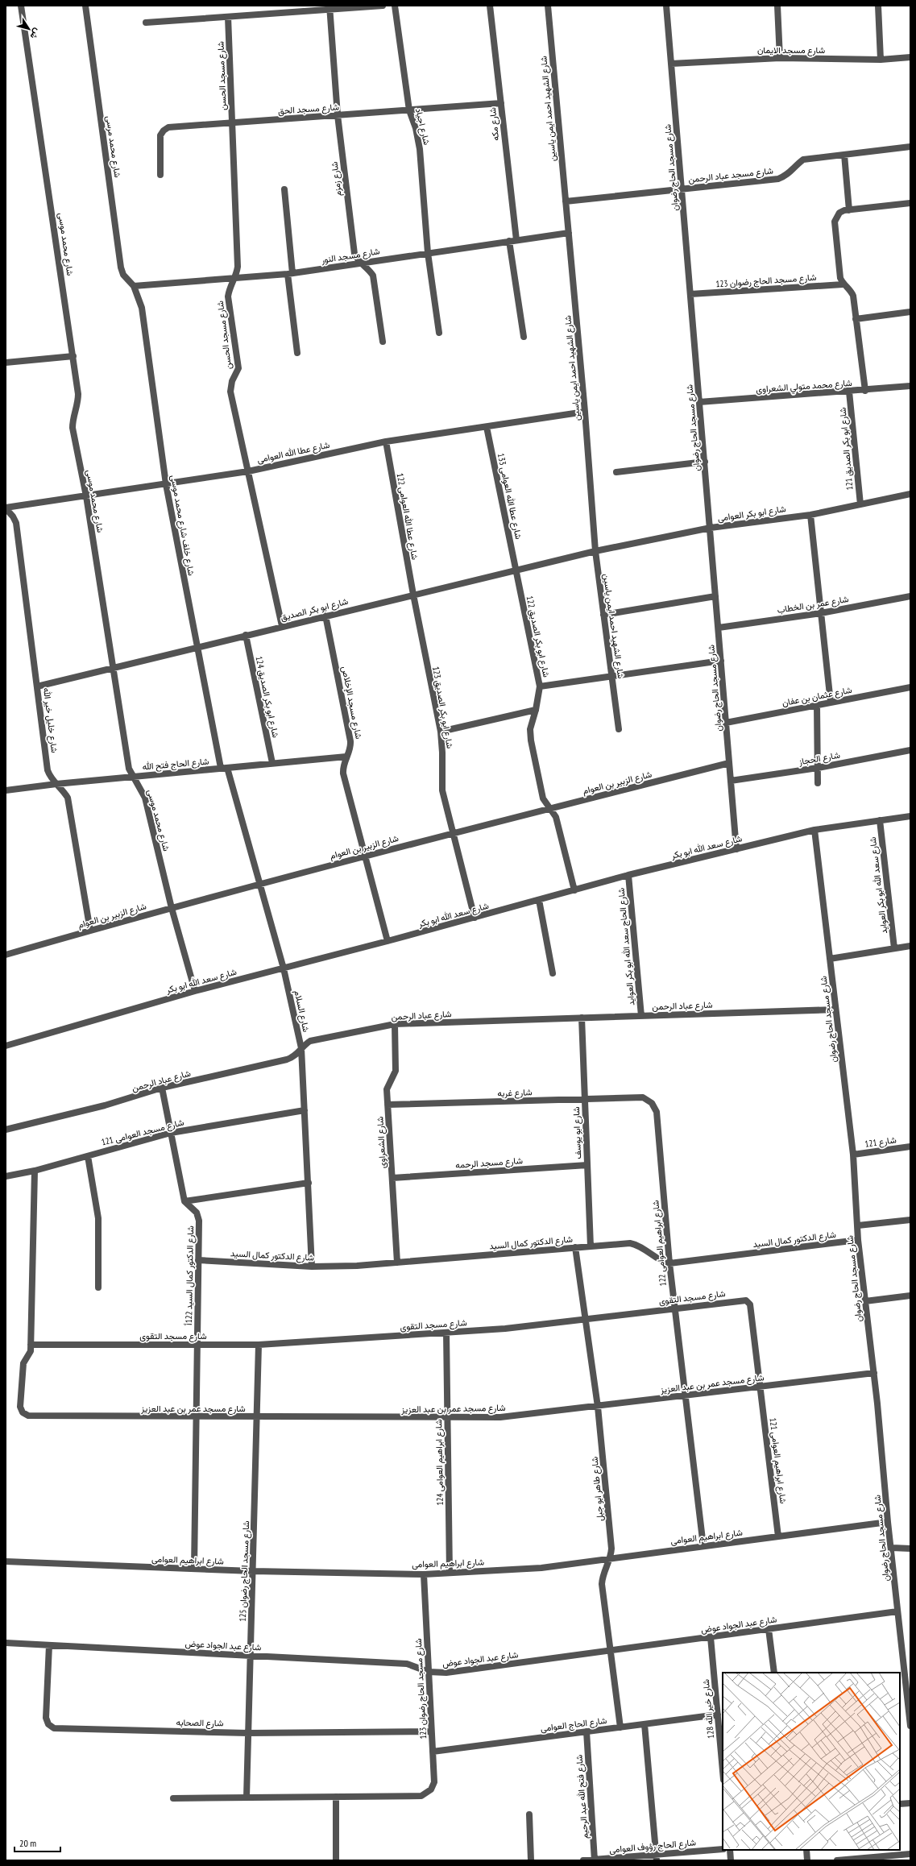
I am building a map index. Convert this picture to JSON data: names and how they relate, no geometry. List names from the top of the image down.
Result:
{
  "streets": {
    "street": [
      "شارع مسجد الايمان",
      "شارع مسجد الحسن",
      "شارع مسجد الحق",
      "شارع الشهيد احمد ايمن ياسين",
      "شارع مكه",
      "شارع اجياد",
      "شارع محمد مرسى",
      "شارع مسجد الحاج رضوان",
      "شارع مسجد عباد الرحمن",
      "شارع زمزم",
      "شارع محمد موسى",
      "شارع مسجد النور",
      "شارع مسجد الحاج رضوان 123",
      "شارع محمد متولي الشعراوى",
      "شارع ابو بكر الصديق 121",
      "شارع عطا الله العوامى",
      "شارع عطا الله العوامى 133",
      "شارع ابو بكر العوامى",
      "شارع عطا الله العوامى 122",
      "شارع خلف شارع محمد موسى",
      "شارع عمر بن الخطاب",
      "شارع ابو بكر الصديق",
      "شارع ابو بكر الصديق 122",
      "شارع عثمان بن عفان",
      "شارع ابو بكر الصديق 124",
      "شارع مسجد الإخلاص",
      "شارع ابو بكر الصديق 123",
      "شارع خليل خير الله",
      "شارع الحجاز",
      "شارع الحاج فتح الله",
      "شارع الزبير بن العوام",
      "شارع سعد الله ابو بكر",
      "شارع سعد الله ابو بكر العوايد",
      "شارع الحاج سعد الله ابو بكر العوايد",
      "شارع عباد الرحمن",
      "شارع السلام",
      "شارع غربه",
      "شارع مسجد العوامى 121",
      "شارع ابو يوسف",
      "شارع 121",
      "شارع الشعراوى",
      "شارع مسجد الرحمه",
      "شارع الدكتور كمال السيد",
      "شارع ابراهيم العوامى 122",
      "شارع الدكتور كمال السيد 122أ",
      "شارع مسجد التقوى",
      "شارع مسجد عمر بن عبد العزيز",
      "شارع ابراهيم العوامى 121",
      "شارع ابراهيم العوامى 124",
      "شارع طاهر ابو جبل",
      "شارع ابراهيم العوامى",
      "شارع مسجد الحاج رضوان 125",
      "شارع عبد الجواد عوض",
      "شارع خير الله 128",
      "شارع الصحابه",
      "شارع الحاج العوامى",
      "شارع فتح الله عبد الرحيم",
      "شارع الحاج رؤوف العوامى"
    ]
  },
  "crossings": [
    ["شارع مسجد الايمان", "شارع مسجد الحاج رضوان"],
    ["شارع مسجد الحسن", "شارع مسجد الحق"],
    ["شارع مسجد الحسن", "شارع مسجد النور"],
    ["شارع مسجد الحسن", "شارع عطا الله العوامى"],
    ["شارع مسجد الحسن", "شارع ابو بكر الصديق"],
    ["شارع مسجد الحق", "شارع مكه"],
    ["شارع مسجد الحق", "شارع اجياد"],
    ["شارع مسجد الحق", "شارع زمزم"],
    ["شارع الشهيد احمد ايمن ياسين", "شارع مسجد عباد الرحمن"],
    ["شارع الشهيد احمد ايمن ياسين", "شارع مسجد النور"],
    ["شارع الشهيد احمد ايمن ياسين", "شارع عطا الله العوامى"],
    ["شارع الشهيد احمد ايمن ياسين", "شارع ابو بكر العوامى"],
    ["شارع الشهيد احمد ايمن ياسين", "شارع ابو بكر الصديق"],
    ["شارع مكه", "شارع مسجد النور"],
    ["شارع اجياد", "شارع مسجد النور"],
    ["شارع محمد مرسى", "شارع مسجد النور"],
    ["شارع محمد مرسى", "شارع خلف شارع محمد موسى"],
    ["شارع مسجد الحاج رضوان", "شارع مسجد عباد الرحمن"],
    ["شارع مسجد الحاج رضوان", "شارع مسجد الحاج رضوان 123"],
    ["شارع مسجد الحاج رضوان", "شارع محمد متولي الشعراوى"],
    ["شارع مسجد الحاج رضوان", "شارع ابو بكر العوامى"],
    ["شارع مسجد الحاج رضوان", "شارع عمر بن الخطاب"],
    ["شارع مسجد الحاج رضوان", "شارع عثمان بن عفان"],
    ["شارع مسجد الحاج رضوان", "شارع الحجاز"],
    ["شارع مسجد الحاج رضوان", "شارع الزبير بن العوام"],
    ["شارع مسجد الحاج رضوان", "شارع سعد الله ابو بكر"],
    ["شارع مسجد الحاج رضوان", "شارع عباد الرحمن"],
    ["شارع مسجد الحاج رضوان", "شارع 121"],
    ["شارع مسجد الحاج رضوان", "شارع الدكتور كمال السيد"],
    ["شارع مسجد الحاج رضوان", "شارع مسجد عمر بن عبد العزيز"],
    ["شارع مسجد الحاج رضوان", "شارع ابراهيم العوامى"],
    ["شارع مسجد الحاج رضوان", "شارع عبد الجواد عوض"],
    ["شارع زمزم", "شارع مسجد النور"],
    ["شارع محمد موسى", "شارع عطا الله العوامى"],
    ["شارع محمد موسى", "شارع ابو بكر الصديق"],
    ["شارع محمد موسى", "شارع الحاج فتح الله"],
    ["شارع محمد موسى", "شارع الزبير بن العوام"],
    ["شارع محمد موسى", "شارع سعد الله ابو بكر"],
    ["شارع مسجد النور", "شارع خلف شارع محمد موسى"],
    ["شارع مسجد الحاج رضوان 123", "شارع ابراهيم العوامى"],
    ["شارع مسجد الحاج رضوان 123", "شارع عبد الجواد عوض"],
    ["شارع مسجد الحاج رضوان 123", "شارع الصحابه"],
    ["شارع مسجد الحاج رضوان 123", "شارع الحاج العوامى"],
    ["شارع محمد متولي الشعراوى", "شارع ابو بكر الصديق 121"],
    ["شارع ابو بكر الصديق 121", "شارع ابو بكر العوامى"],
    ["شارع عطا الله العوامى", "شارع عطا الله العوامى 133"],
    ["شارع عطا الله العوامى", "شارع عطا الله العوامى 122"],
    ["شارع عطا الله العوامى", "شارع خلف شارع محمد موسى"],
    ["شارع عطا الله العوامى", "شارع خليل خير الله"],
    ["شارع عطا الله العوامى 133", "شارع ابو بكر الصديق"],
    ["شارع عطا الله العوامى 133", "شارع ابو بكر الصديق 122"],
    ["شارع ابو بكر العوامى", "شارع ابو بكر الصديق"],
    ["شارع عطا الله العوامى 122", "شارع ابو بكر الصديق"],
    ["شارع عطا الله العوامى 122", "شارع ابو بكر الصديق 123"],
    ["شارع خلف شارع محمد موسى", "شارع ابو بكر الصديق"],
    ["شارع خلف شارع محمد موسى", "شارع الحاج فتح الله"],
    ["شارع خلف شارع محمد موسى", "شارع السلام"],
    ["شارع ابو بكر الصديق", "شارع ابو بكر الصديق 122"],
    ["شارع ابو بكر الصديق", "شارع ابو بكر الصديق 124"],
    ["شارع ابو بكر الصديق", "شارع مسجد الإخلاص"],
    ["شارع ابو بكر الصديق", "شارع ابو بكر الصديق 123"],
    ["شارع ابو بكر الصديق", "شارع خليل خير الله"],
    ["شارع ابو بكر الصديق 122", "شارع الزبير بن العوام"],
    ["شارع ابو بكر الصديق 122", "شارع سعد الله ابو بكر"],
    ["شارع ابو بكر الصديق 124", "شارع الحاج فتح الله"],
    ["شارع مسجد الإخلاص", "شارع الحاج فتح الله"],
    ["شارع مسجد الإخلاص", "شارع الزبير بن العوام"],
    ["شارع مسجد الإخلاص", "شارع سعد الله ابو بكر"],
    ["شارع ابو بكر الصديق 123", "شارع الزبير بن العوام"],
    ["شارع ابو بكر الصديق 123", "شارع سعد الله ابو بكر"],
    ["شارع خليل خير الله", "شارع الحاج فتح الله"],
    ["شارع خليل خير الله", "شارع الزبير بن العوام"],
    ["شارع الحاج فتح الله", "شارع السلام"],
    ["شارع الزبير بن العوام", "شارع السلام"],
    ["شارع سعد الله ابو بكر", "شارع سعد الله ابو بكر العوايد"],
    ["شارع سعد الله ابو بكر", "شارع الحاج سعد الله ابو بكر العوايد"],
    ["شارع سعد الله ابو بكر", "شارع السلام"],
    ["شارع الحاج سعد الله ابو بكر العوايد", "شارع عباد الرحمن"],
    ["شارع عباد الرحمن", "شارع السلام"],
    ["شارع عباد الرحمن", "شارع ابو يوسف"],
    ["شارع عباد الرحمن", "شارع الشعراوى"],
    ["شارع السلام", "شارع مسجد العوامى 121"],
    ["شارع السلام", "شارع الدكتور كمال السيد"],
    ["شارع غربه", "شارع ابو يوسف"],
    ["شارع غربه", "شارع الشعراوى"],
    ["شارع غربه", "شارع ابراهيم العوامى 122"],
    ["شارع ابو يوسف", "شارع مسجد الرحمه"],
    ["شارع ابو يوسف", "شارع الدكتور كمال السيد"],
    ["شارع الشعراوى", "شارع مسجد الرحمه"],
    ["شارع الشعراوى", "شارع الدكتور كمال السيد"],
    ["شارع الدكتور كمال السيد", "شارع ابراهيم العوامى 122"],
    ["شارع الدكتور كمال السيد", "شارع الدكتور كمال السيد 122أ"],
    ["شارع الدكتور كمال السيد", "شارع طاهر ابو جبل"],
    ["شارع ابراهيم العوامى 122", "شارع مسجد التقوى"],
    ["شارع ابراهيم العوامى 122", "شارع مسجد عمر بن عبد العزيز"],
    ["شارع ابراهيم العوامى 122", "شارع ابراهيم العوامى"],
    ["شارع الدكتور كمال السيد 122أ", "شارع مسجد التقوى"],
    ["شارع الدكتور كمال السيد 122أ", "شارع مسجد عمر بن عبد العزيز"],
    ["شارع الدكتور كمال السيد 122أ", "شارع ابراهيم العوامى"],
    ["شارع مسجد التقوى", "شارع مسجد عمر بن عبد العزيز"],
    ["شارع مسجد التقوى", "شارع ابراهيم العوامى 121"],
    ["شارع مسجد التقوى", "شارع ابراهيم العوامى 124"],
    ["شارع مسجد التقوى", "شارع طاهر ابو جبل"],
    ["شارع مسجد التقوى", "شارع مسجد الحاج رضوان 125"],
    ["شارع مسجد عمر بن عبد العزيز", "شارع ابراهيم العوامى 121"],
    ["شارع مسجد عمر بن عبد العزيز", "شارع ابراهيم العوامى 124"],
    ["شارع مسجد عمر بن عبد العزيز", "شارع طاهر ابو جبل"],
    ["شارع مسجد عمر بن عبد العزيز", "شارع مسجد الحاج رضوان 125"],
    ["شارع ابراهيم العوامى 121", "شارع ابراهيم العوامى"],
    ["شارع ابراهيم العوامى 124", "شارع ابراهيم العوامى"],
    ["شارع طاهر ابو جبل", "شارع ابراهيم العوامى"],
    ["شارع طاهر ابو جبل", "شارع عبد الجواد عوض"],
    ["شارع طاهر ابو جبل", "شارع الحاج العوامى"],
    ["شارع ابراهيم العوامى", "شارع مسجد الحاج رضوان 125"],
    ["شارع مسجد الحاج رضوان 125", "شارع عبد الجواد عوض"],
    ["شارع مسجد الحاج رضوان 125", "شارع الصحابه"],
    ["شارع عبد الجواد عوض", "شارع خير الله 128"],
    ["شارع عبد الجواد عوض", "شارع الصحابه"],
    ["شارع خير الله 128", "شارع الحاج العوامى"],
    ["شارع الحاج العوامى", "شارع فتح الله عبد الرحيم"],
    ["شارع فتح الله عبد الرحيم", "شارع الحاج رؤوف العوامى"]
  ],
  "scale_bar": "20 m",
  "north": "bottom right"
}
